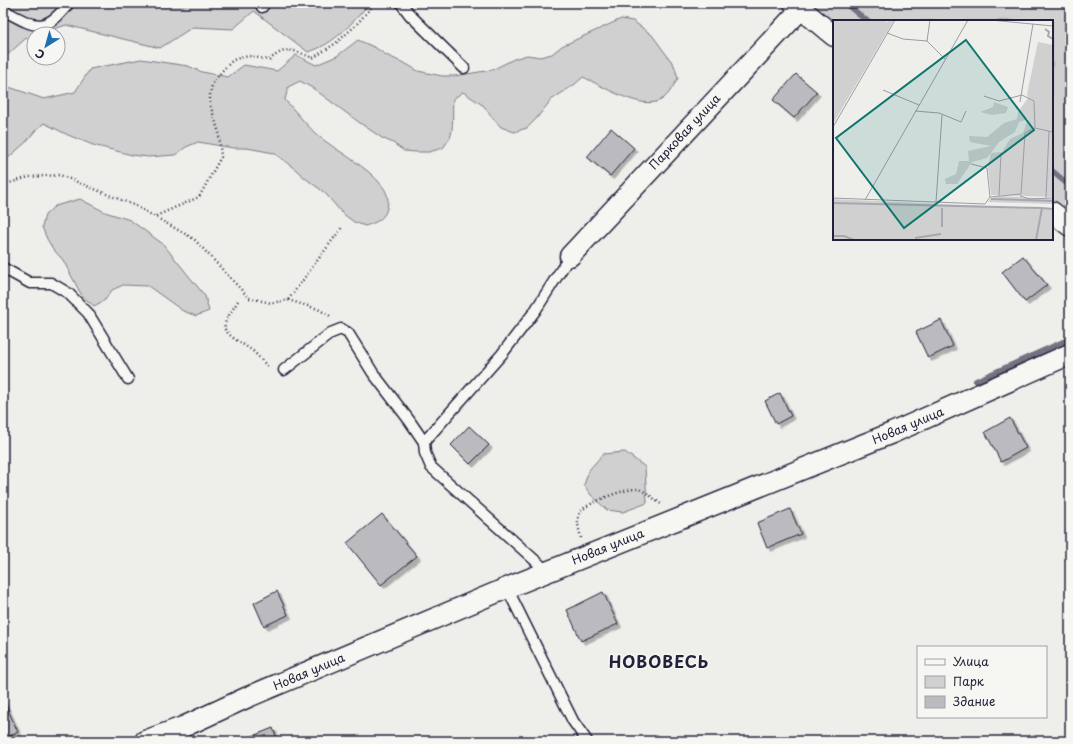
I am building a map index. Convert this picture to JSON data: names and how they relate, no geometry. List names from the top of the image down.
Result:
{
  "streets": {
    "street": ["Парковая улица", "Новая улица"]
  },
  "districts": ["НОВОВЕСЬ"],
  "legend": ["Улица", "Парк", "Здание"],
  "north": "bottom left"
}
